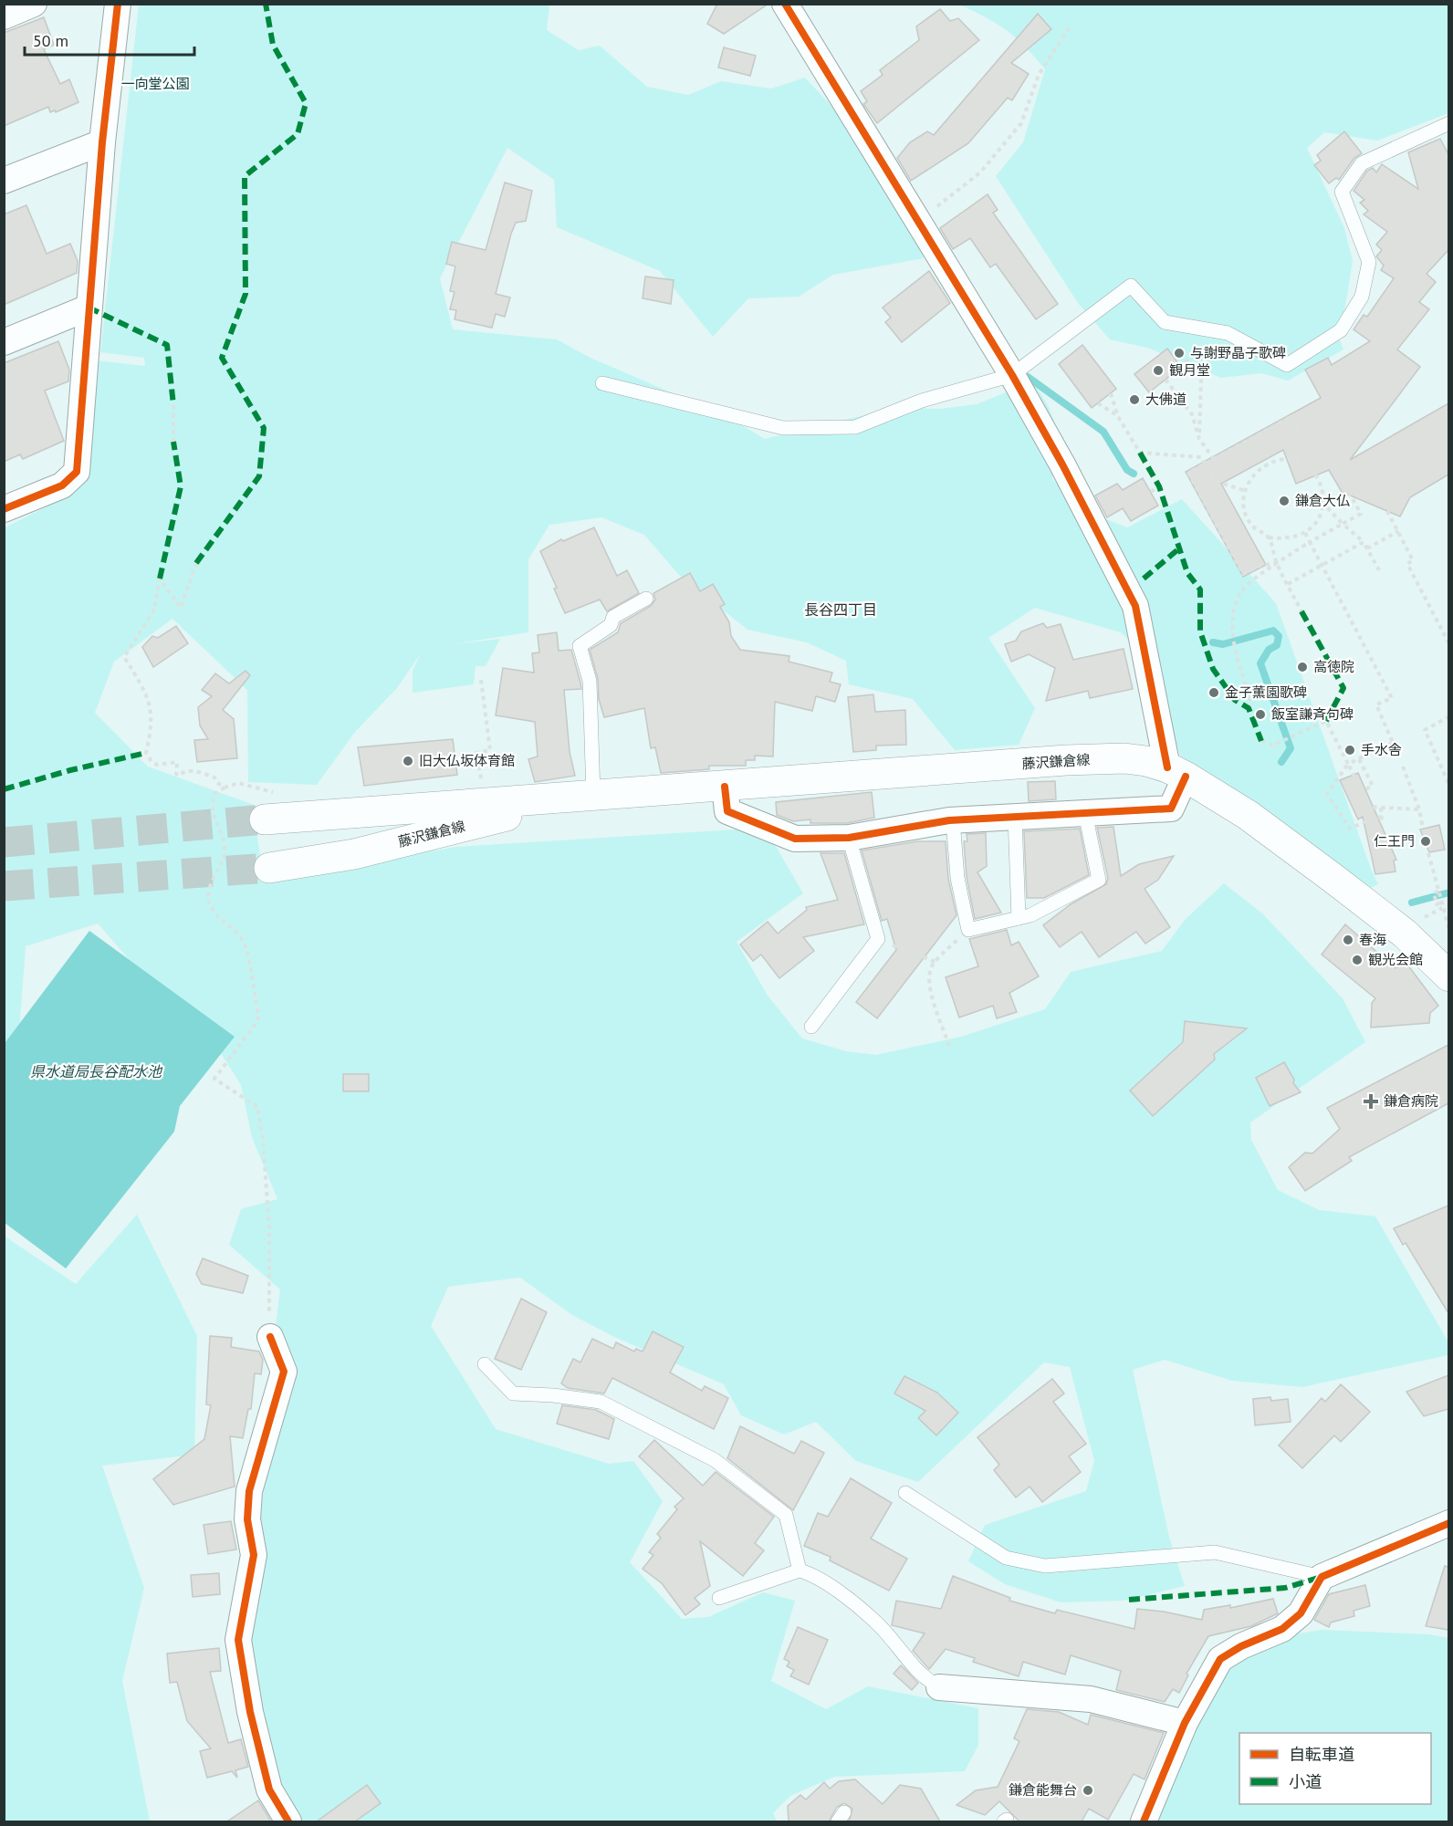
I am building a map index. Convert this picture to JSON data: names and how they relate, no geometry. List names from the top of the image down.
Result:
{
  "streets": {
    "main road": ["藤沢鎌倉線"]
  },
  "districts": ["長谷四丁目"],
  "water": ["県水道局長谷配水池"],
  "parks": ["一向堂公園"],
  "places": {
    "other": [
      "与謝野晶子歌碑",
      "観月堂",
      "大佛道",
      "鎌倉大仏",
      "高徳院",
      "金子薫園歌碑",
      "飯室謙斉句碑",
      "手水舎",
      "旧大仏坂体育館",
      "仁王門",
      "春海",
      "観光会館",
      "鎌倉能舞台"
    ],
    "health": ["鎌倉病院"]
  },
  "legend": ["自転車道", "小道"],
  "scale_bar": "50 m"
}
